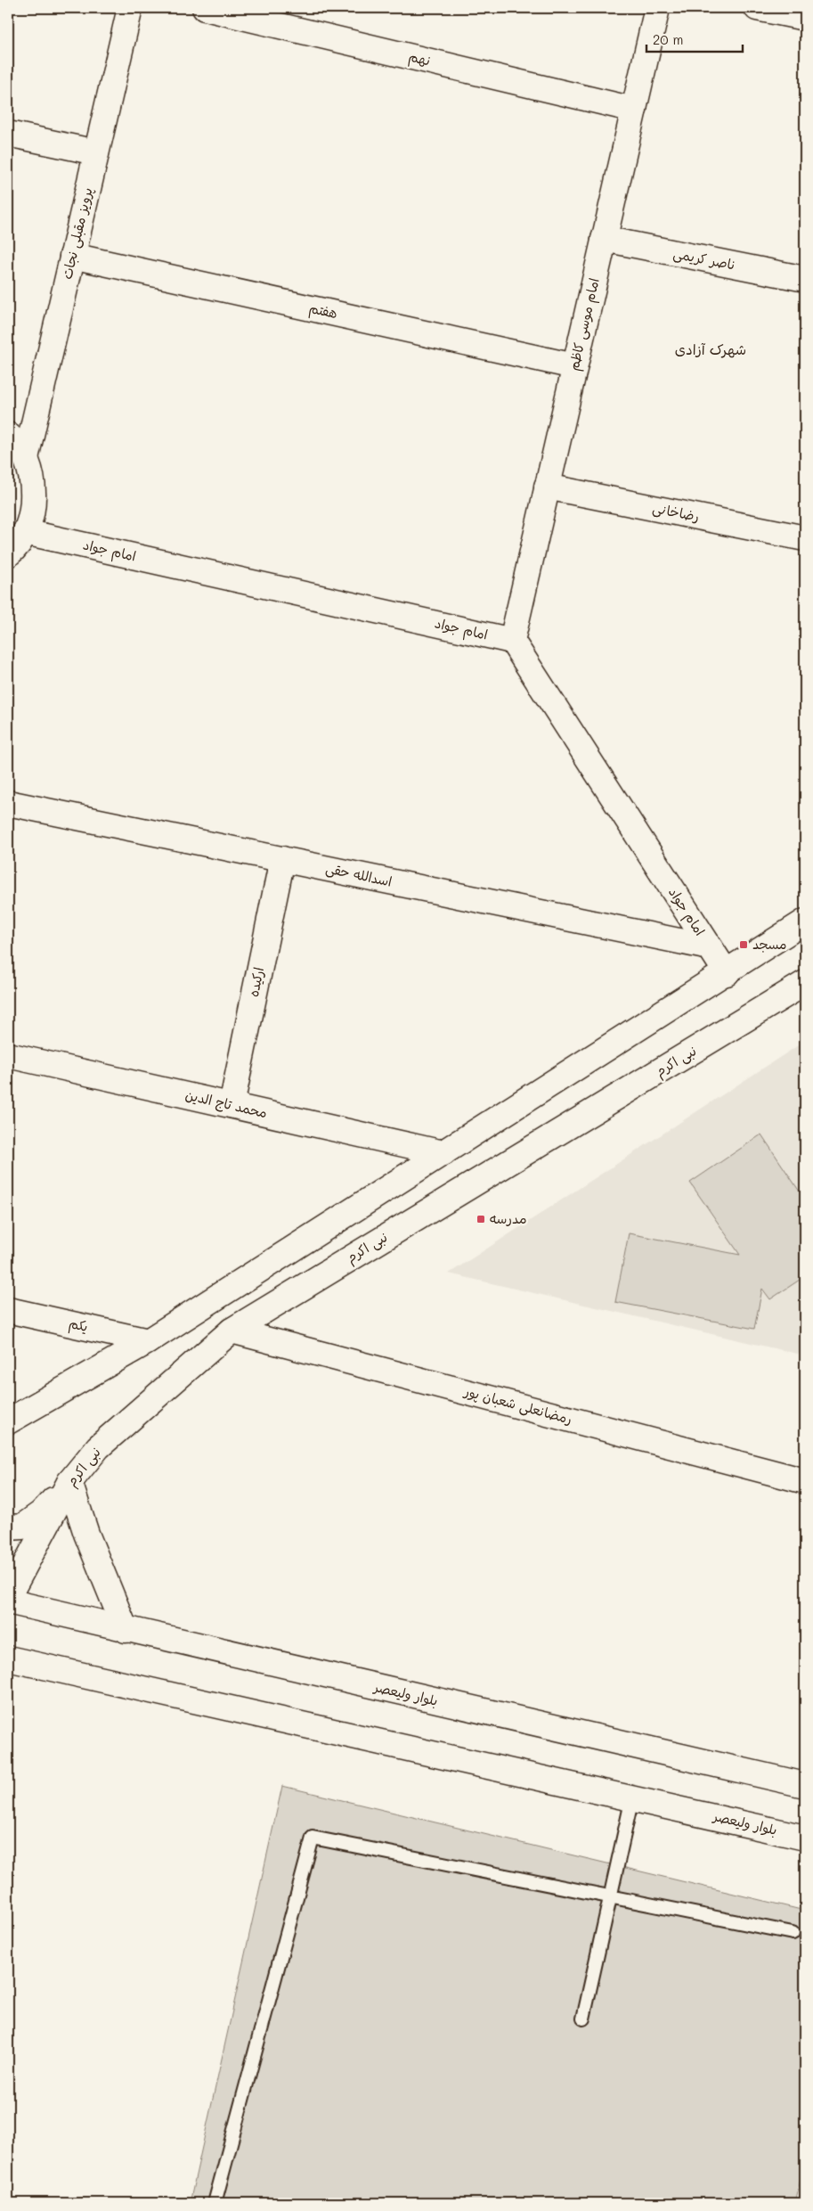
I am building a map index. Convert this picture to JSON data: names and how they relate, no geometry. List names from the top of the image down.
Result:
{
  "streets": {
    "street": [
      "نهم",
      "پرویز مقبلی نجات",
      "ناصر کریمی",
      "هفتم",
      "امام موسی کاظم",
      "رضاخانی",
      "امام جواد",
      "اسدالله حقی",
      "ارکیده",
      "نبی اکرم",
      "محمد تاج الدین",
      "یکم",
      "رمضانعلی شعبان پور",
      "بلوار ولیعصر"
    ]
  },
  "crossings": [
    ["نهم", "امام موسی کاظم"],
    ["پرویز مقبلی نجات", "هفتم"],
    ["ناصر کریمی", "امام موسی کاظم"],
    ["هفتم", "امام موسی کاظم"],
    ["امام موسی کاظم", "رضاخانی"],
    ["امام موسی کاظم", "امام جواد"],
    ["امام جواد", "اسدالله حقی"],
    ["اسدالله حقی", "ارکیده"],
    ["ارکیده", "محمد تاج الدین"],
    ["نبی اکرم", "رمضانعلی شعبان پور"]
  ],
  "districts": ["شهرک آزادی"],
  "places": {
    "transit": ["مسجد", "مدرسه"]
  },
  "scale_bar": "20 m"
}
